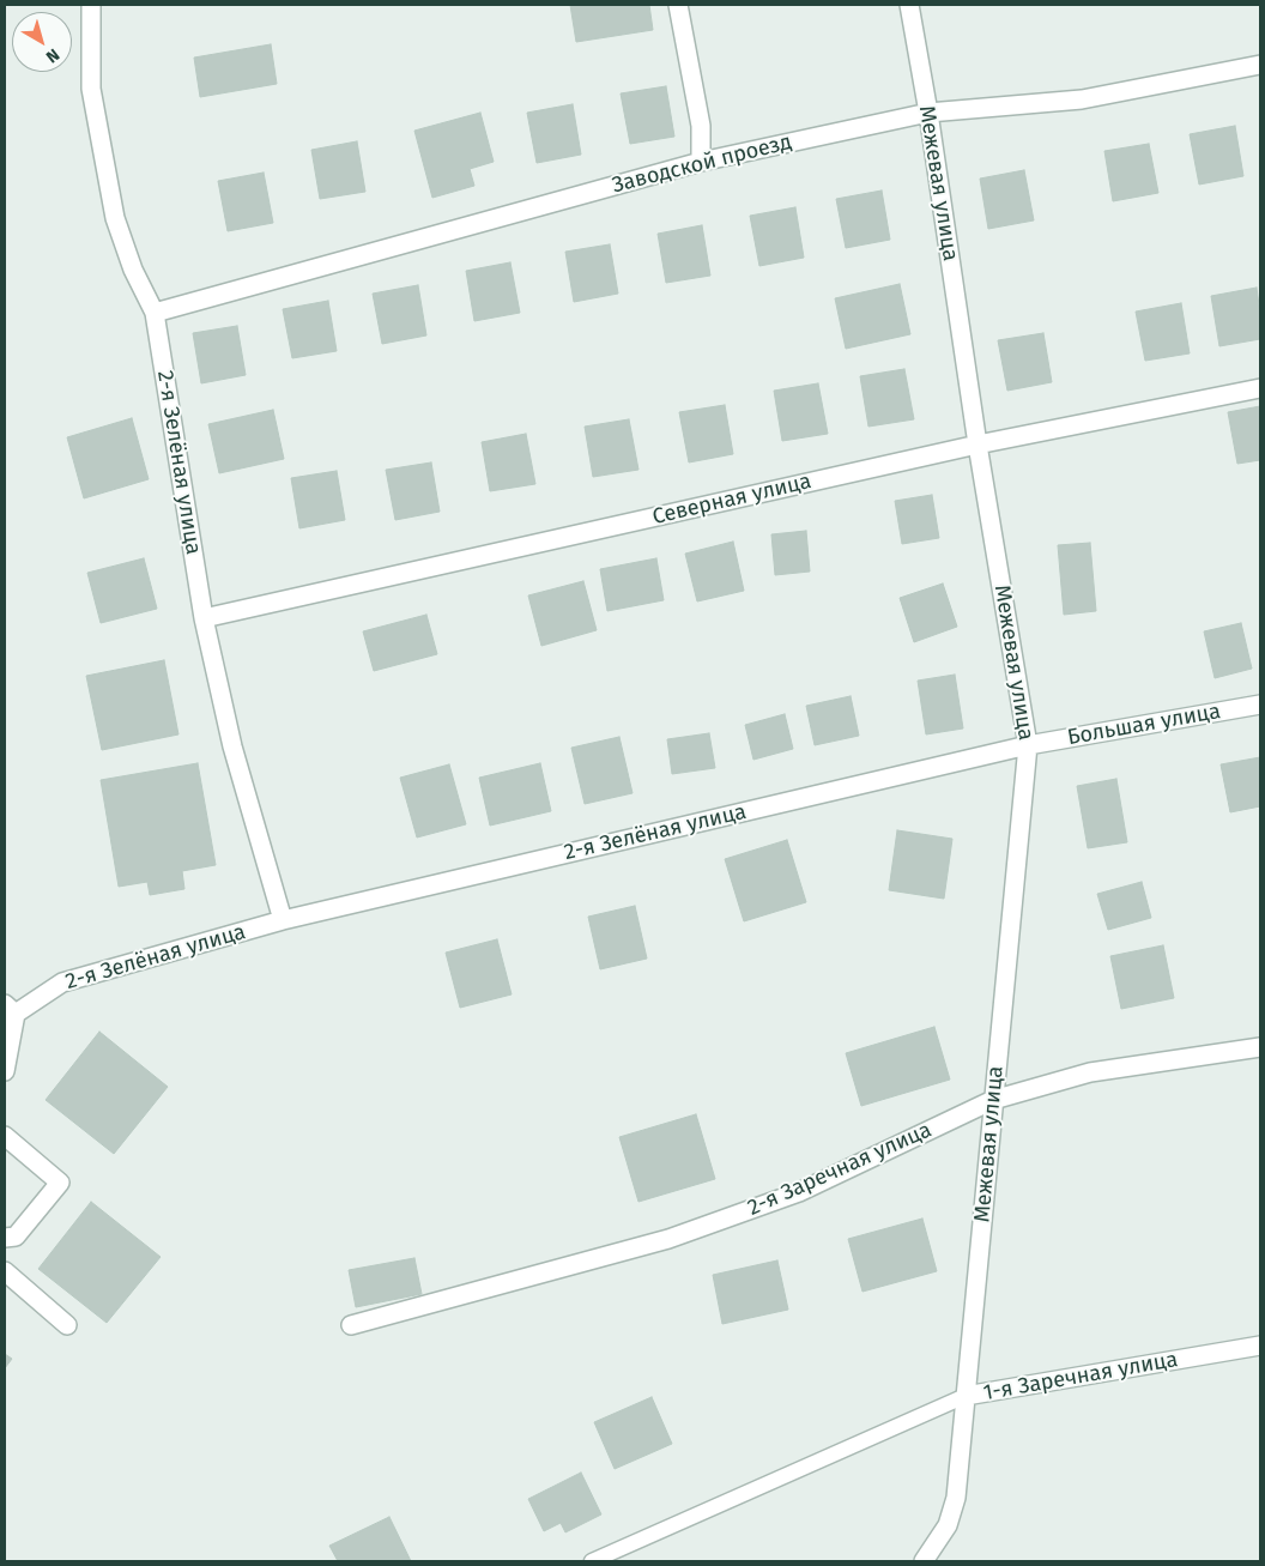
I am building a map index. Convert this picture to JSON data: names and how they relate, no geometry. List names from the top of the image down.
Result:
{
  "streets": {
    "street": [
      "Заводской проезд",
      "Межевая улица",
      "2-я Зелёная улица",
      "Северная улица",
      "Большая улица",
      "2-я Заречная улица",
      "1-я Заречная улица"
    ]
  },
  "crossings": [
    ["Заводской проезд", "Межевая улица"],
    ["Заводской проезд", "2-я Зелёная улица"],
    ["Межевая улица", "2-я Зелёная улица"],
    ["Межевая улица", "Северная улица"],
    ["Межевая улица", "Большая улица"],
    ["Межевая улица", "2-я Заречная улица"],
    ["Межевая улица", "1-я Заречная улица"],
    ["2-я Зелёная улица", "Северная улица"],
    ["2-я Зелёная улица", "Большая улица"]
  ],
  "north": "bottom right"
}
